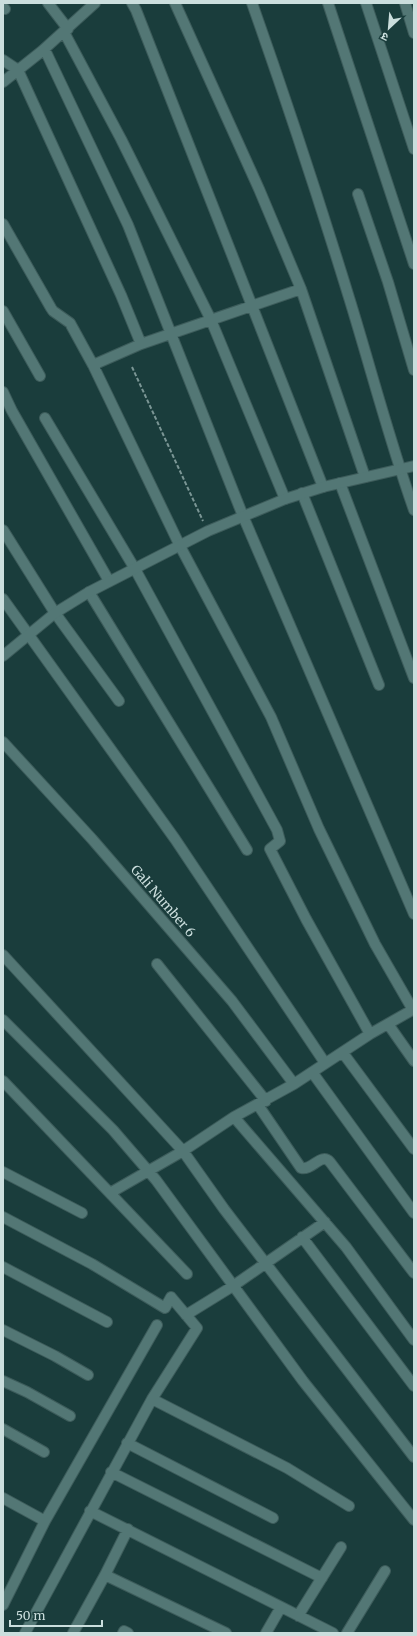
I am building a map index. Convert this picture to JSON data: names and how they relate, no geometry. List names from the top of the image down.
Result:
{
  "streets": {
    "street": ["Gali Number 6"]
  },
  "scale_bar": "50 m",
  "north": "bottom left"
}
